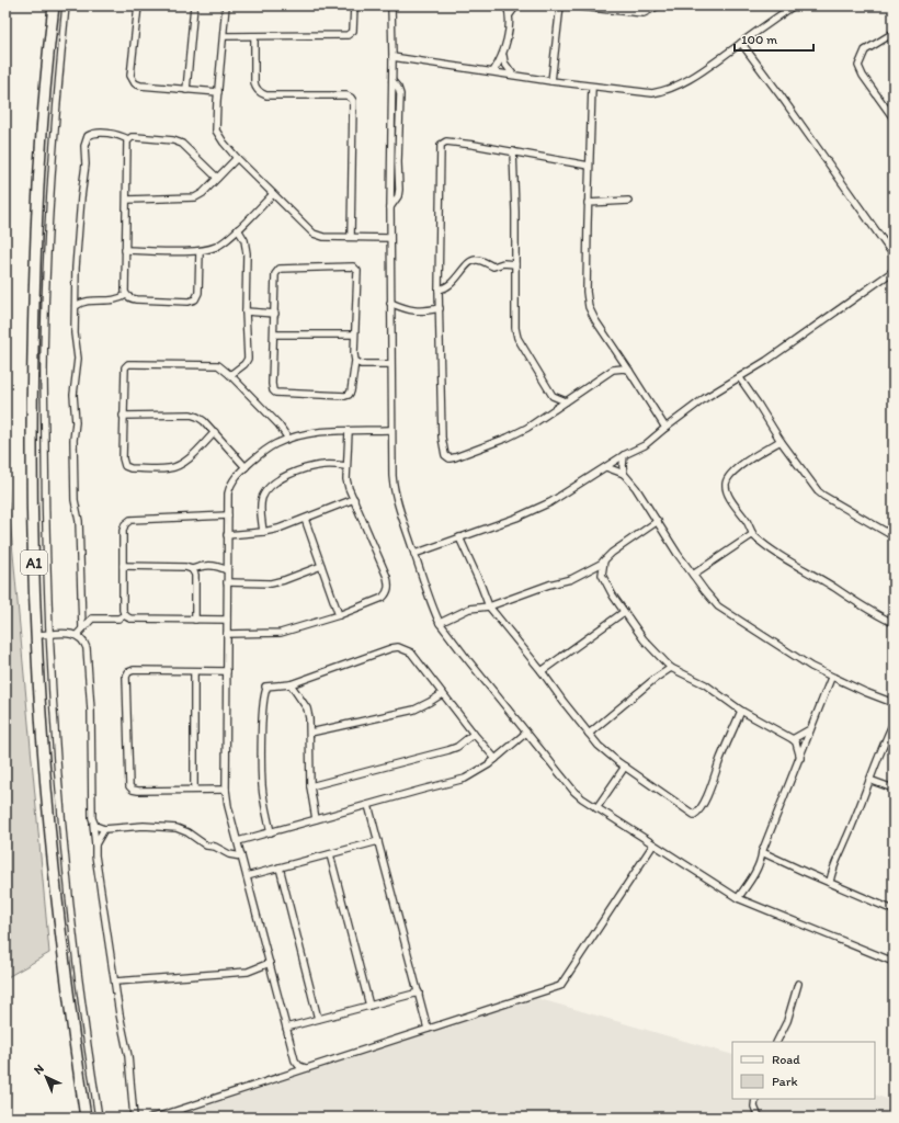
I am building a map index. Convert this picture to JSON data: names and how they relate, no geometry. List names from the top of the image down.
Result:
{
  "streets": {
    "highway": ["A1"]
  },
  "legend": ["Road", "Park"],
  "scale_bar": "100 m",
  "north": "top left"
}
